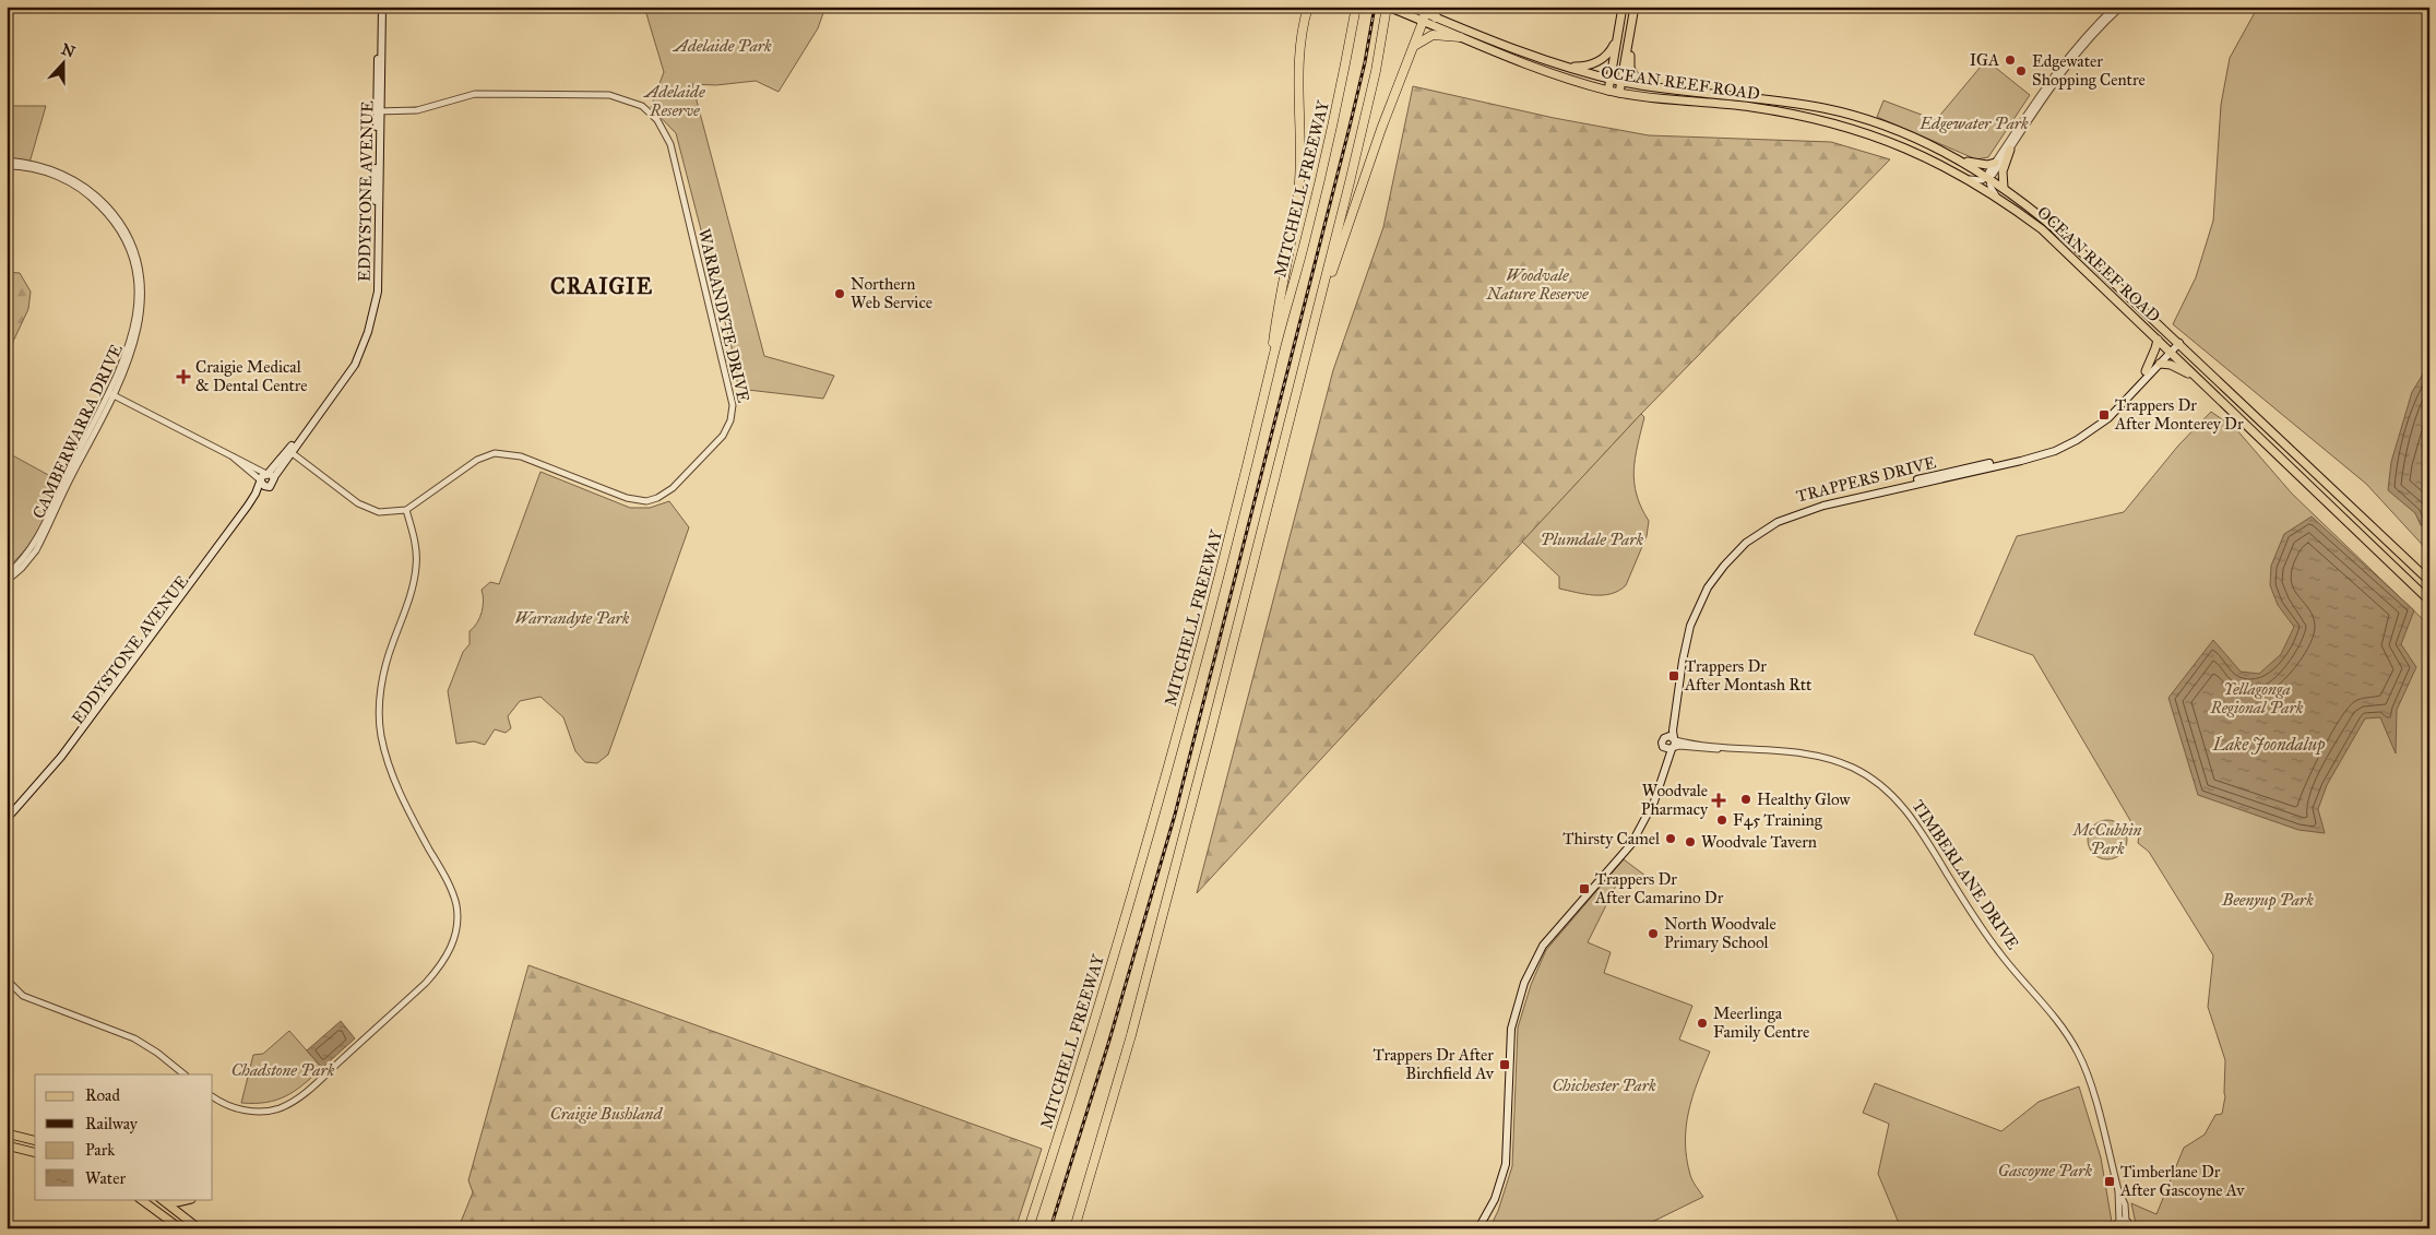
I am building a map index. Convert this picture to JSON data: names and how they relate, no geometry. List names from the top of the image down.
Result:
{
  "streets": {
    "highway": ["MITCHELL FREEWAY"],
    "main road": ["OCEAN REEF ROAD", "EDDYSTONE AVENUE", "TRAPPERS DRIVE"],
    "street": ["WARRANDYTE DRIVE", "CAMBERWARRA DRIVE", "TIMBERLANE DRIVE"]
  },
  "crossings": [
    ["OCEAN REEF ROAD", "TRAPPERS DRIVE"],
    ["EDDYSTONE AVENUE", "WARRANDYTE DRIVE"],
    ["TRAPPERS DRIVE", "TIMBERLANE DRIVE"]
  ],
  "districts": ["CRAIGIE"],
  "water": ["Lake Joondalup"],
  "parks": [
    "Adelaide Park",
    "Adelaide Reserve",
    "Edgewater Park",
    "Woodvale Nature Reserve",
    "Plumdale Park",
    "Warrandyte Park",
    "Yellagonga Regional Park",
    "McCubbin Park",
    "Beenyup Park",
    "Chadstone Park",
    "Chichester Park",
    "Craigie Bushland",
    "Gascoyne Park"
  ],
  "places": {
    "other": [
      "IGA",
      "Edgewater Shopping Centre",
      "Northern Web Service",
      "Healthy Glow",
      "F45 Training",
      "Thirsty Camel",
      "Woodvale Tavern",
      "North Woodvale Primary School",
      "Meerlinga Family Centre"
    ],
    "health": ["Craigie Medical & Dental Centre", "Woodvale Pharmacy"],
    "transit": [
      "Trappers Dr After Monterey Dr",
      "Trappers Dr After Montash Rtt",
      "Trappers Dr After Camarino Dr",
      "Trappers Dr After Birchfield Av",
      "Timberlane Dr After Gascoyne Av"
    ]
  },
  "legend": [
    "Road",
    "Railway",
    "Park",
    "Water"
  ],
  "north": "top"
}
